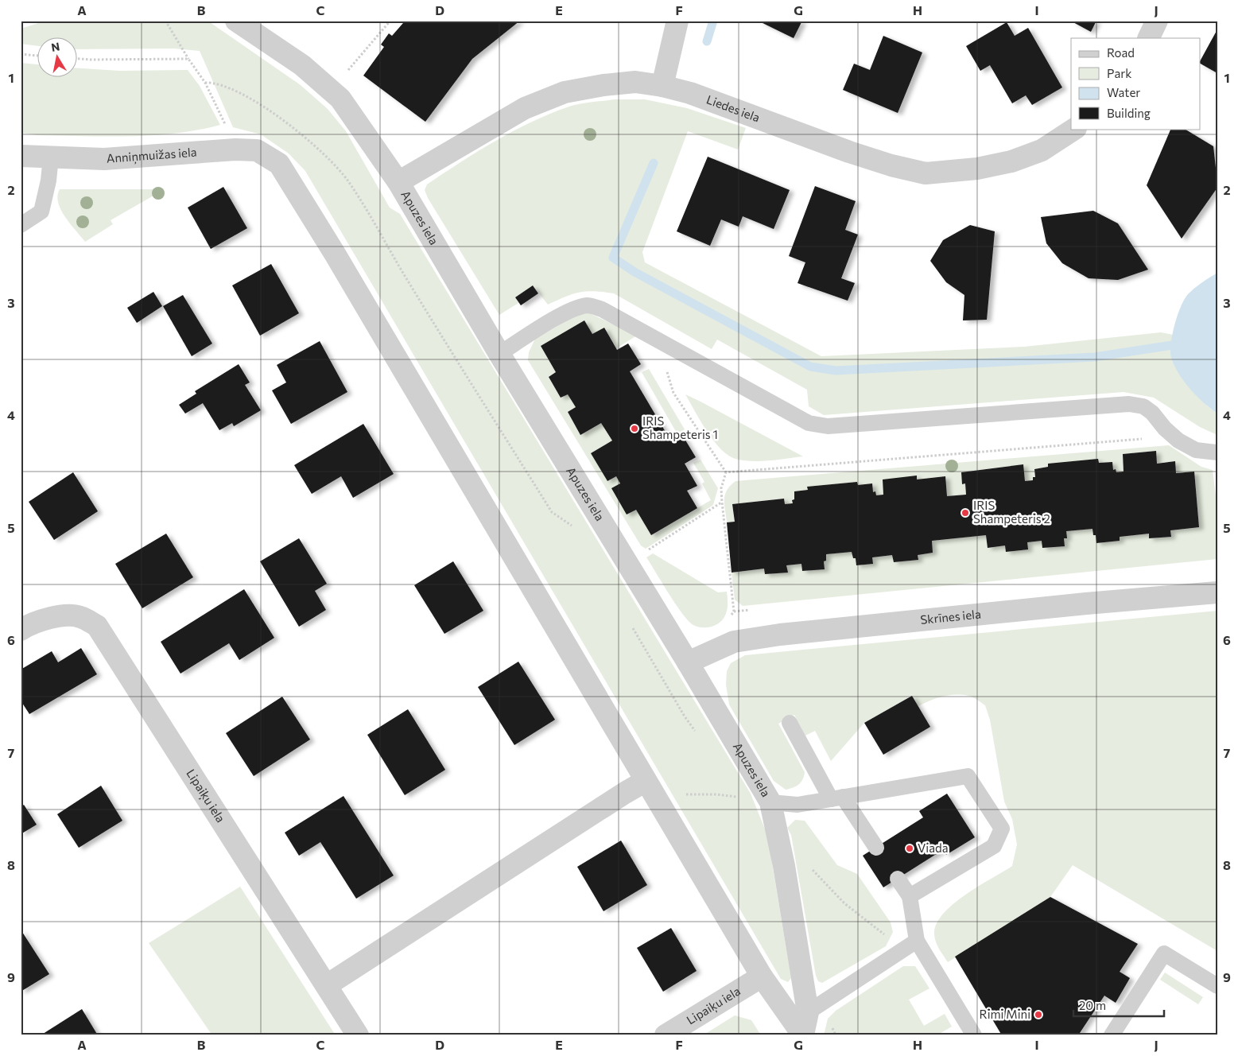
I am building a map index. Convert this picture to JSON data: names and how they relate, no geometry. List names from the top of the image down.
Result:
{
  "streets": {
    "street": [
      "Liedes iela",
      "Anniņmuižas iela",
      "Apuzes iela",
      "Skrīnes iela",
      "Lipaiķu iela"
    ]
  },
  "crossings": [
    ["Liedes iela", "Apuzes iela"],
    ["Anniņmuižas iela", "Apuzes iela"],
    ["Apuzes iela", "Skrīnes iela"],
    ["Apuzes iela", "Lipaiķu iela"]
  ],
  "places": [
    "IRIS Shampeteris 1",
    "IRIS Shampeteris 2",
    "Viada",
    "Rimi Mini"
  ],
  "legend": [
    "Road",
    "Park",
    "Water",
    "Building"
  ],
  "scale_bar": "20 m",
  "north": "top",
  "grid": {
    "columns": [
      "A",
      "B",
      "C",
      "D",
      "E",
      "F",
      "G",
      "H",
      "I",
      "J"
    ],
    "rows": [
      "1",
      "2",
      "3",
      "4",
      "5",
      "6",
      "7",
      "8",
      "9"
    ]
  }
}
